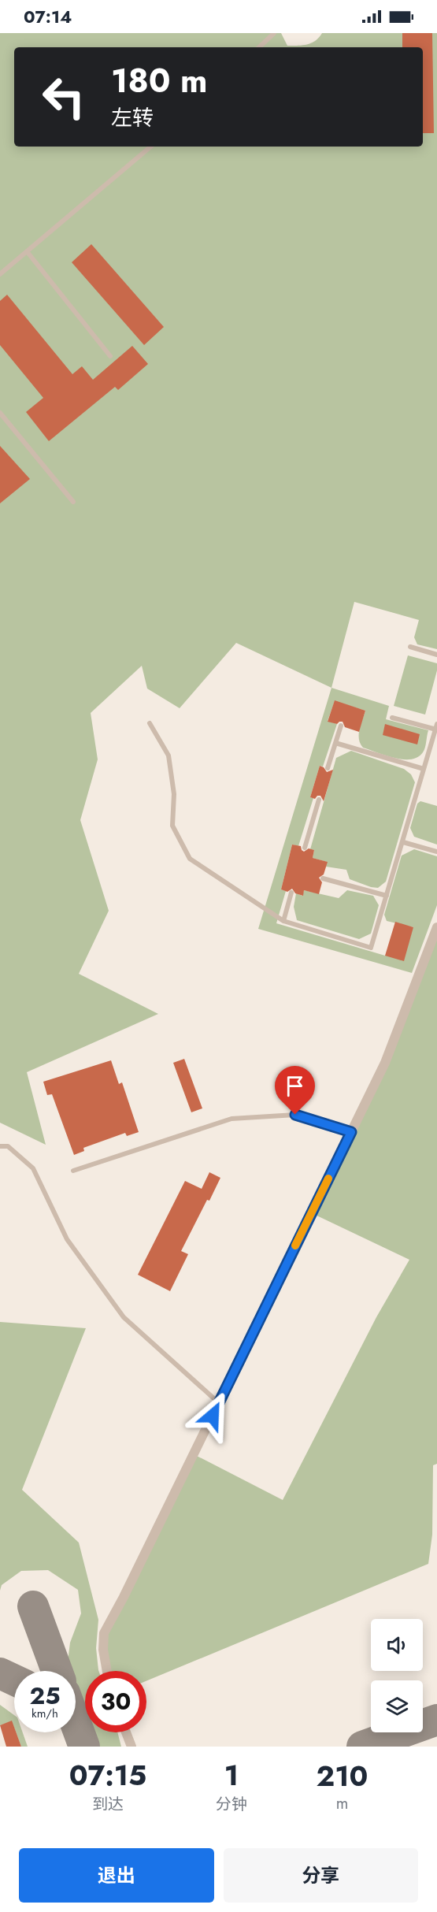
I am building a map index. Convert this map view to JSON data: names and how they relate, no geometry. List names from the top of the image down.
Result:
{
  "page": {
    "status": "07:14",
    "turn": ["180 m", "左转"],
    "speed": "25 km/h",
    "limit": "30",
    "eta": [
      "07:15",
      "到达",
      "1",
      "分钟",
      "210",
      "m"
    ],
    "buttons": ["退出", "分享"]
  }
}
